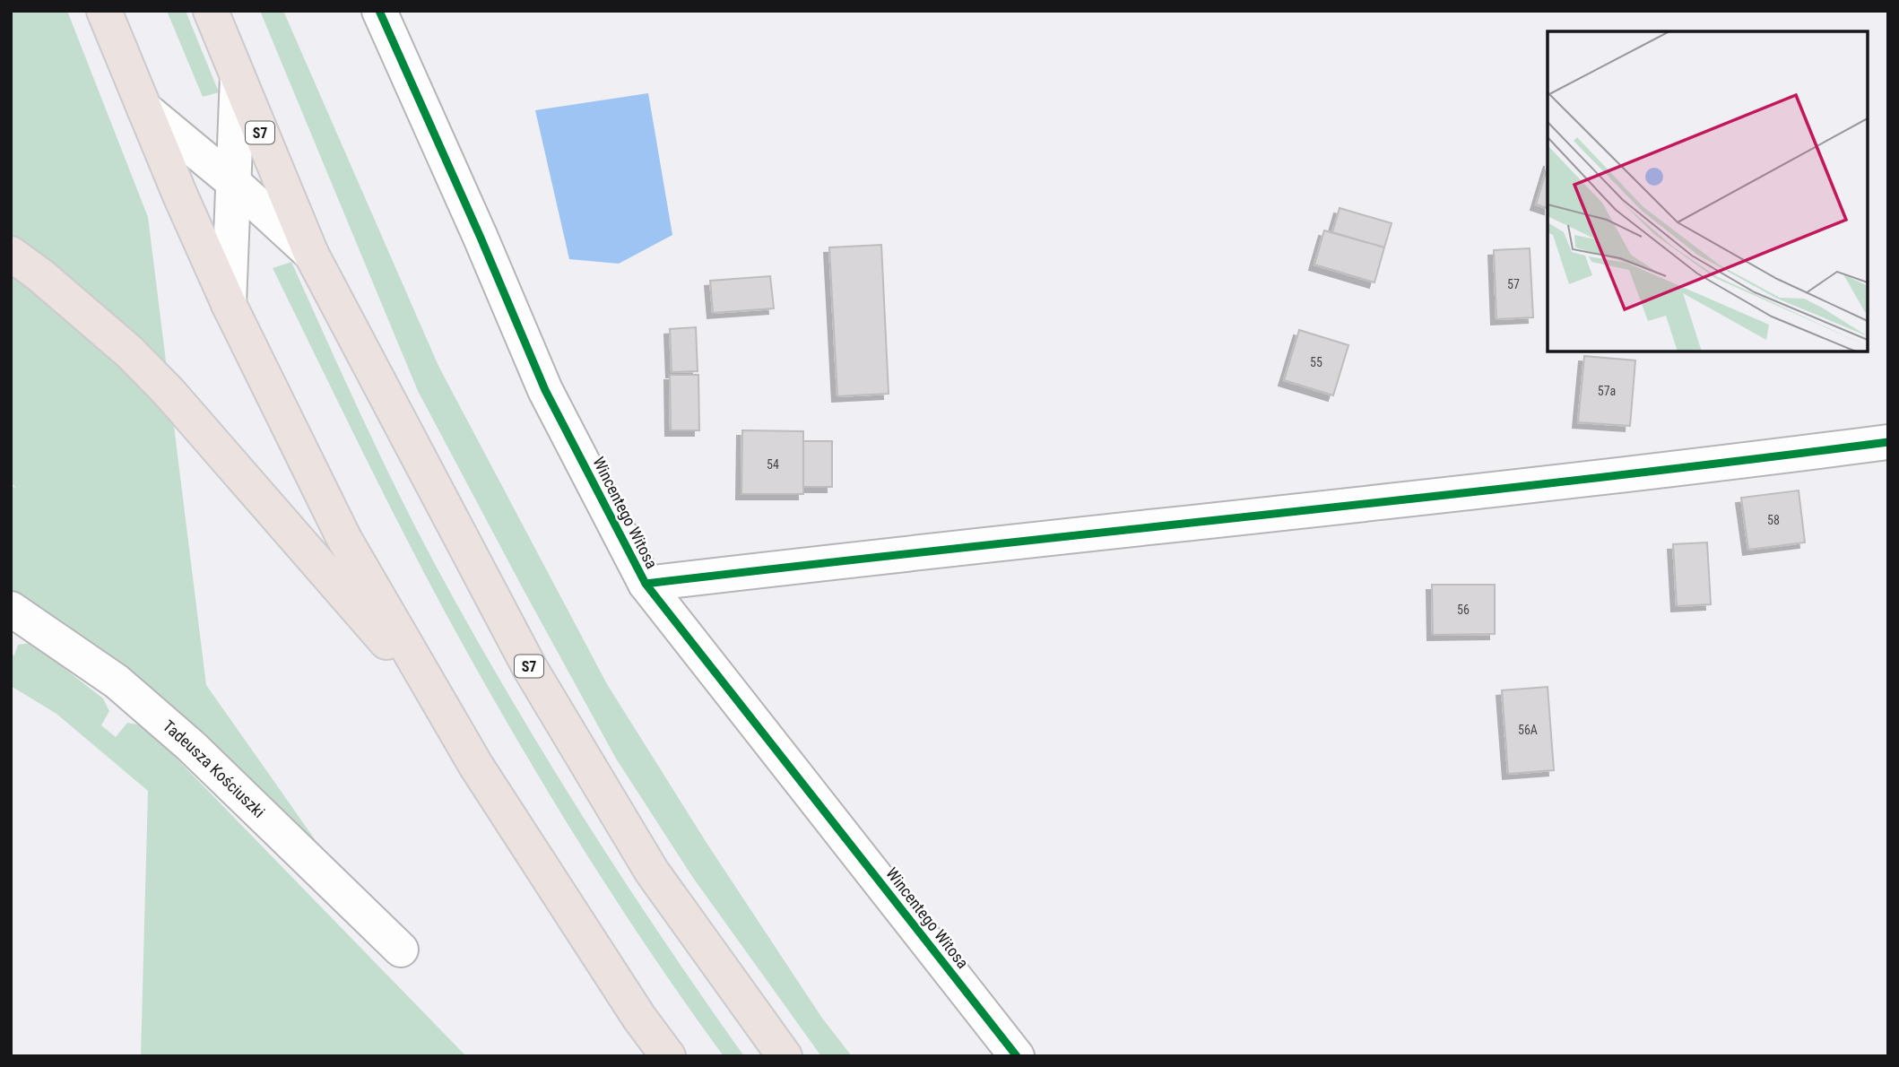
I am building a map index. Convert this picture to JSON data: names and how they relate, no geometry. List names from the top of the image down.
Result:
{
  "streets": {
    "highway": ["S7"],
    "street": ["Wincentego Witosa", "Tadeusza Kościuszki"]
  },
  "house_numbers": [
    "57",
    "55",
    "57a",
    "54",
    "58",
    "56",
    "56A"
  ]
}
